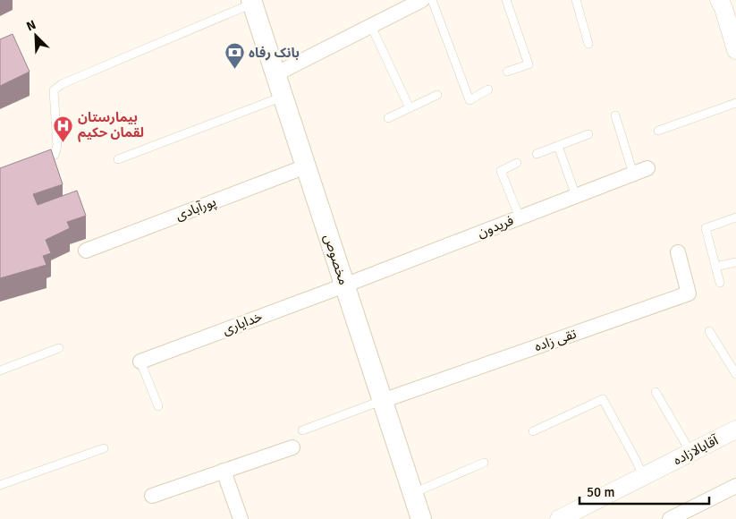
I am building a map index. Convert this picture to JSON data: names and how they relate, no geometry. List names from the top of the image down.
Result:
{
  "streets": {
    "main road": ["مخصوص"],
    "street": [
      "پورآبادی",
      "فریدون",
      "خدایاری",
      "تقی زاده",
      "آقابالازاده"
    ]
  },
  "crossings": [
    ["پورآبادی", "مخصوص"],
    ["فریدون", "مخصوص"],
    ["فریدون", "خدایاری"],
    ["مخصوص", "خدایاری"],
    ["مخصوص", "تقی زاده"]
  ],
  "places": {
    "bank": ["بانک رفاه"],
    "hospital": ["بیمارستان لقمان حکیم"]
  },
  "scale_bar": "50 m",
  "north": "top left"
}
